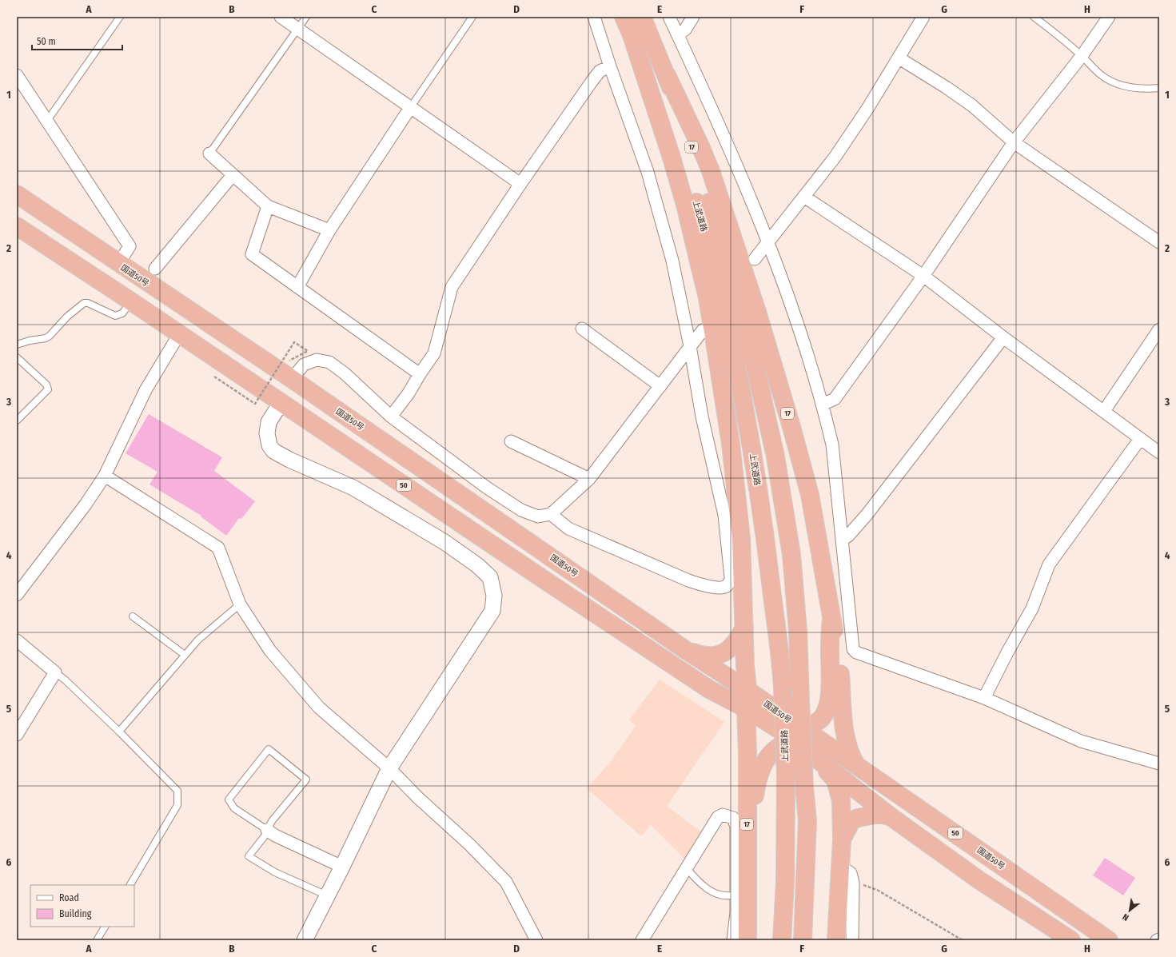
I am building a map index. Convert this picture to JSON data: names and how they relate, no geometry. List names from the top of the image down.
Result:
{
  "streets": {
    "highway": [
      "17",
      "上武道路",
      "国道50号",
      "50"
    ]
  },
  "crossings": [
    ["17", "上武道路"],
    ["17", "国道50号"]
  ],
  "legend": ["Road", "Building"],
  "scale_bar": "50 m",
  "north": "bottom left",
  "grid": {
    "columns": [
      "A",
      "B",
      "C",
      "D",
      "E",
      "F",
      "G",
      "H"
    ],
    "rows": [
      "1",
      "2",
      "3",
      "4",
      "5",
      "6"
    ]
  }
}
